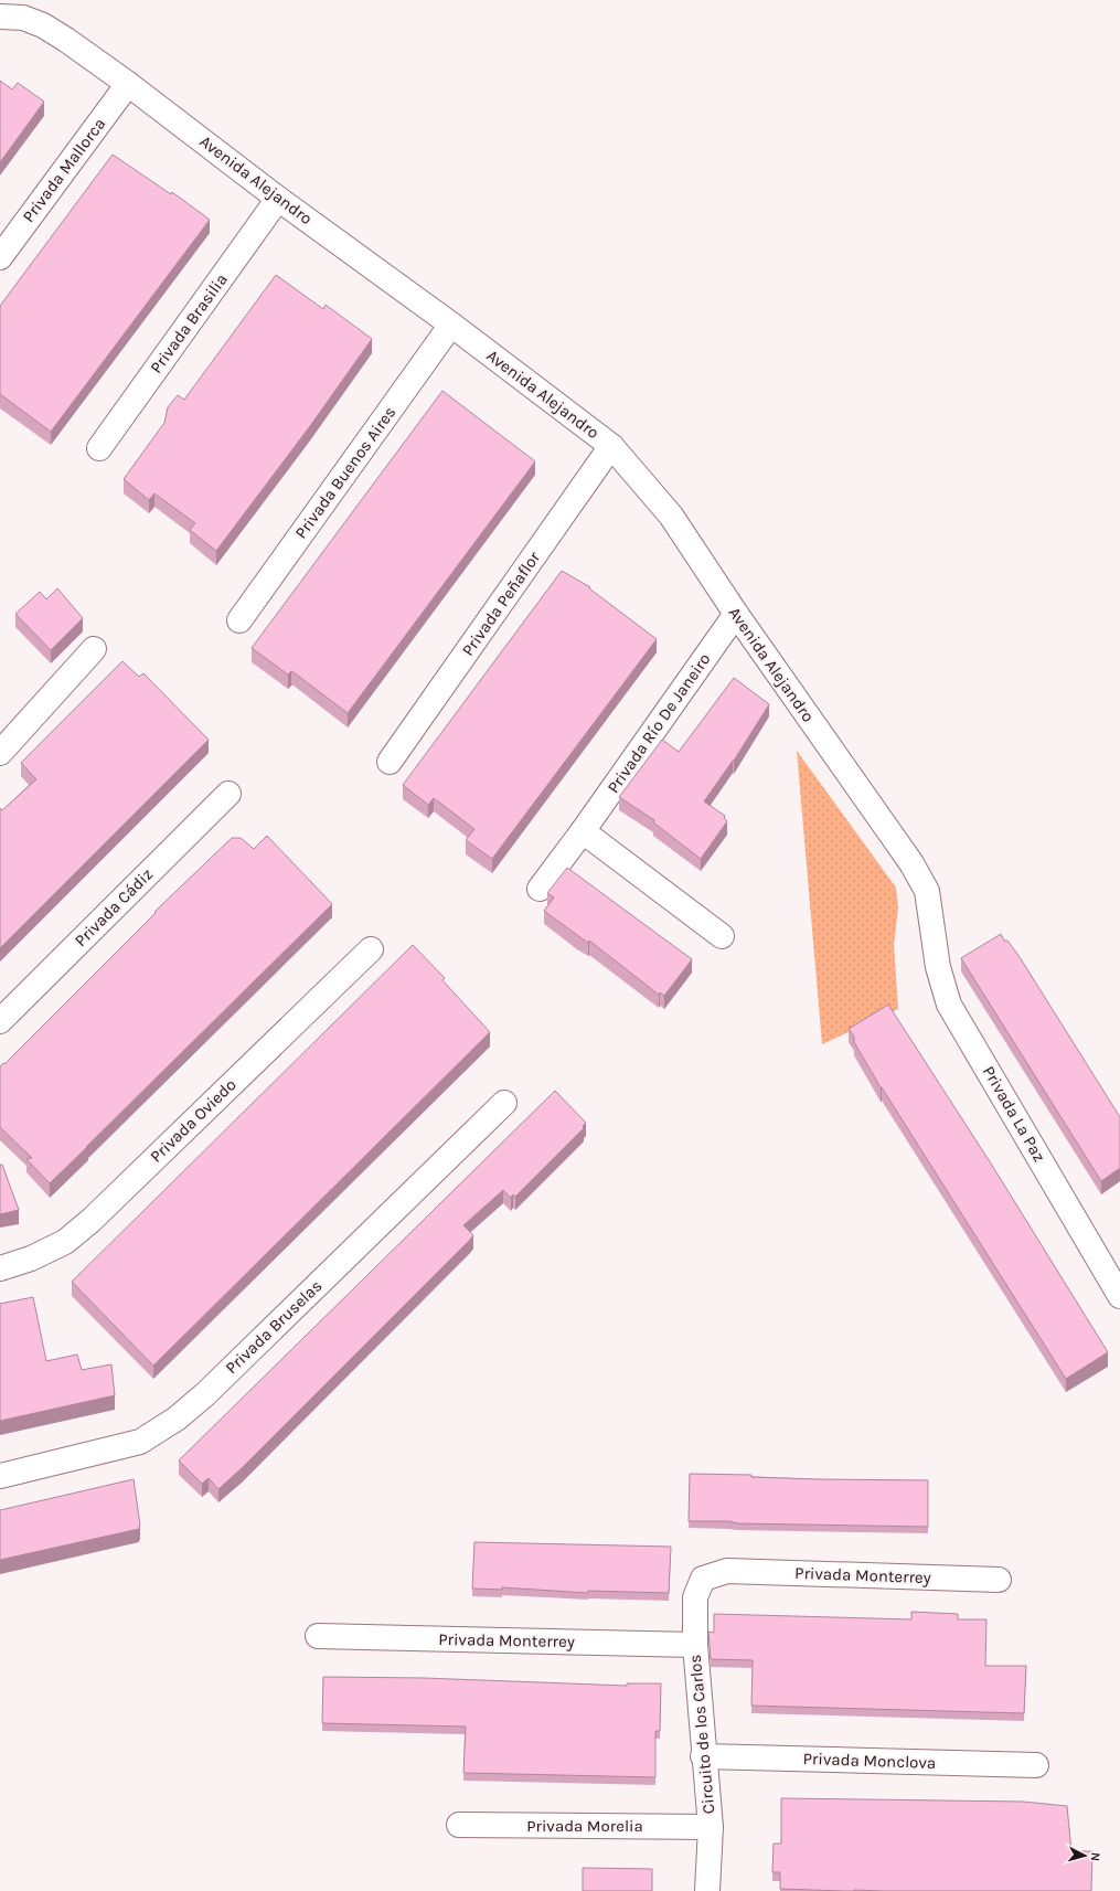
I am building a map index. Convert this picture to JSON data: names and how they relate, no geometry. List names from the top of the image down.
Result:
{
  "streets": {
    "street": [
      "Privada Mallorca",
      "Avenida Alejandro",
      "Privada Brasilia",
      "Privada Buenos Aires",
      "Privada Peñaflor",
      "Privada Río De Janeiro",
      "Privada Cádiz",
      "Privada La Paz",
      "Privada Oviedo",
      "Privada Bruselas",
      "Privada Monterrey",
      "Circuito de los Carlos",
      "Privada Monclova",
      "Privada Morelia"
    ]
  },
  "crossings": [
    ["Privada Mallorca", "Avenida Alejandro"],
    ["Avenida Alejandro", "Privada Brasilia"],
    ["Avenida Alejandro", "Privada Buenos Aires"],
    ["Avenida Alejandro", "Privada Peñaflor"],
    ["Avenida Alejandro", "Privada Río De Janeiro"],
    ["Avenida Alejandro", "Privada La Paz"],
    ["Privada Monterrey", "Circuito de los Carlos"],
    ["Circuito de los Carlos", "Privada Monclova"],
    ["Circuito de los Carlos", "Privada Morelia"]
  ],
  "north": "right"
}
